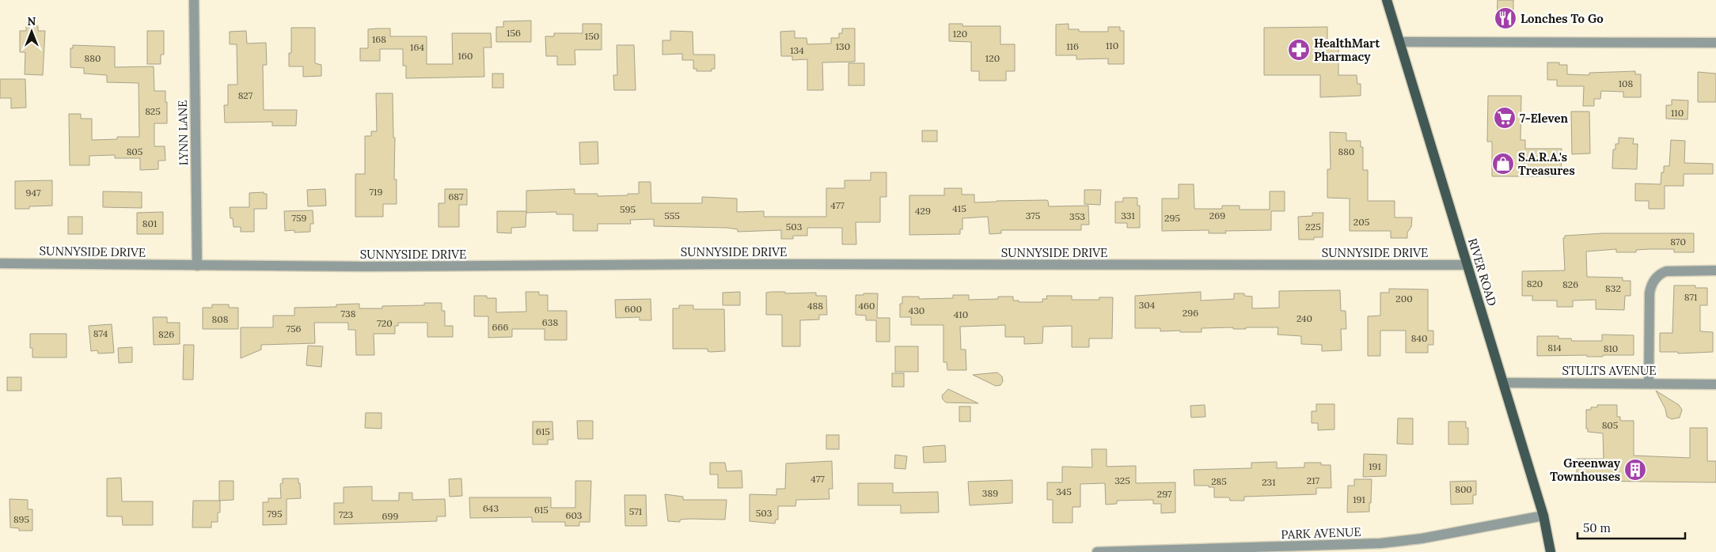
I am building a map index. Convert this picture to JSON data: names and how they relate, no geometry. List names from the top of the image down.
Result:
{
  "streets": {
    "main road": ["RIVER ROAD"],
    "street": [
      "LYNN LANE",
      "SUNNYSIDE DRIVE",
      "STULTS AVENUE",
      "PARK AVENUE"
    ]
  },
  "crossings": [
    ["LYNN LANE", "SUNNYSIDE DRIVE"],
    ["SUNNYSIDE DRIVE", "RIVER ROAD"],
    ["RIVER ROAD", "STULTS AVENUE"],
    ["RIVER ROAD", "PARK AVENUE"]
  ],
  "places": {
    "restaurant": ["Lonches To Go"],
    "pharmacy": ["HealthMart Pharmacy"],
    "supermarket": ["7-Eleven"],
    "shop": ["S.A.R.A.'s Treasures"],
    "building": ["Greenway Townhouses"]
  },
  "house_numbers": [
    "156",
    "120",
    "150",
    "168",
    "110",
    "130",
    "116",
    "164",
    "134",
    "160",
    "880",
    "120",
    "108",
    "827",
    "825",
    "110",
    "805",
    "880",
    "719",
    "947",
    "687",
    "477",
    "415",
    "595",
    "429",
    "555",
    "375",
    "331",
    "269",
    "353",
    "759",
    "295",
    "205",
    "801",
    "503",
    "225",
    "870",
    "820",
    "826",
    "832",
    "871",
    "200",
    "304",
    "488",
    "460",
    "600",
    "430",
    "296",
    "738",
    "410",
    "240",
    "808",
    "638",
    "720",
    "666",
    "756",
    "874",
    "826",
    "840",
    "814",
    "810",
    "805",
    "615",
    "191",
    "477",
    "325",
    "217",
    "285",
    "231",
    "800",
    "345",
    "389",
    "297",
    "191",
    "643",
    "615",
    "571",
    "503",
    "795",
    "723",
    "603",
    "699",
    "895"
  ],
  "scale_bar": "50 m",
  "north": "top"
}
